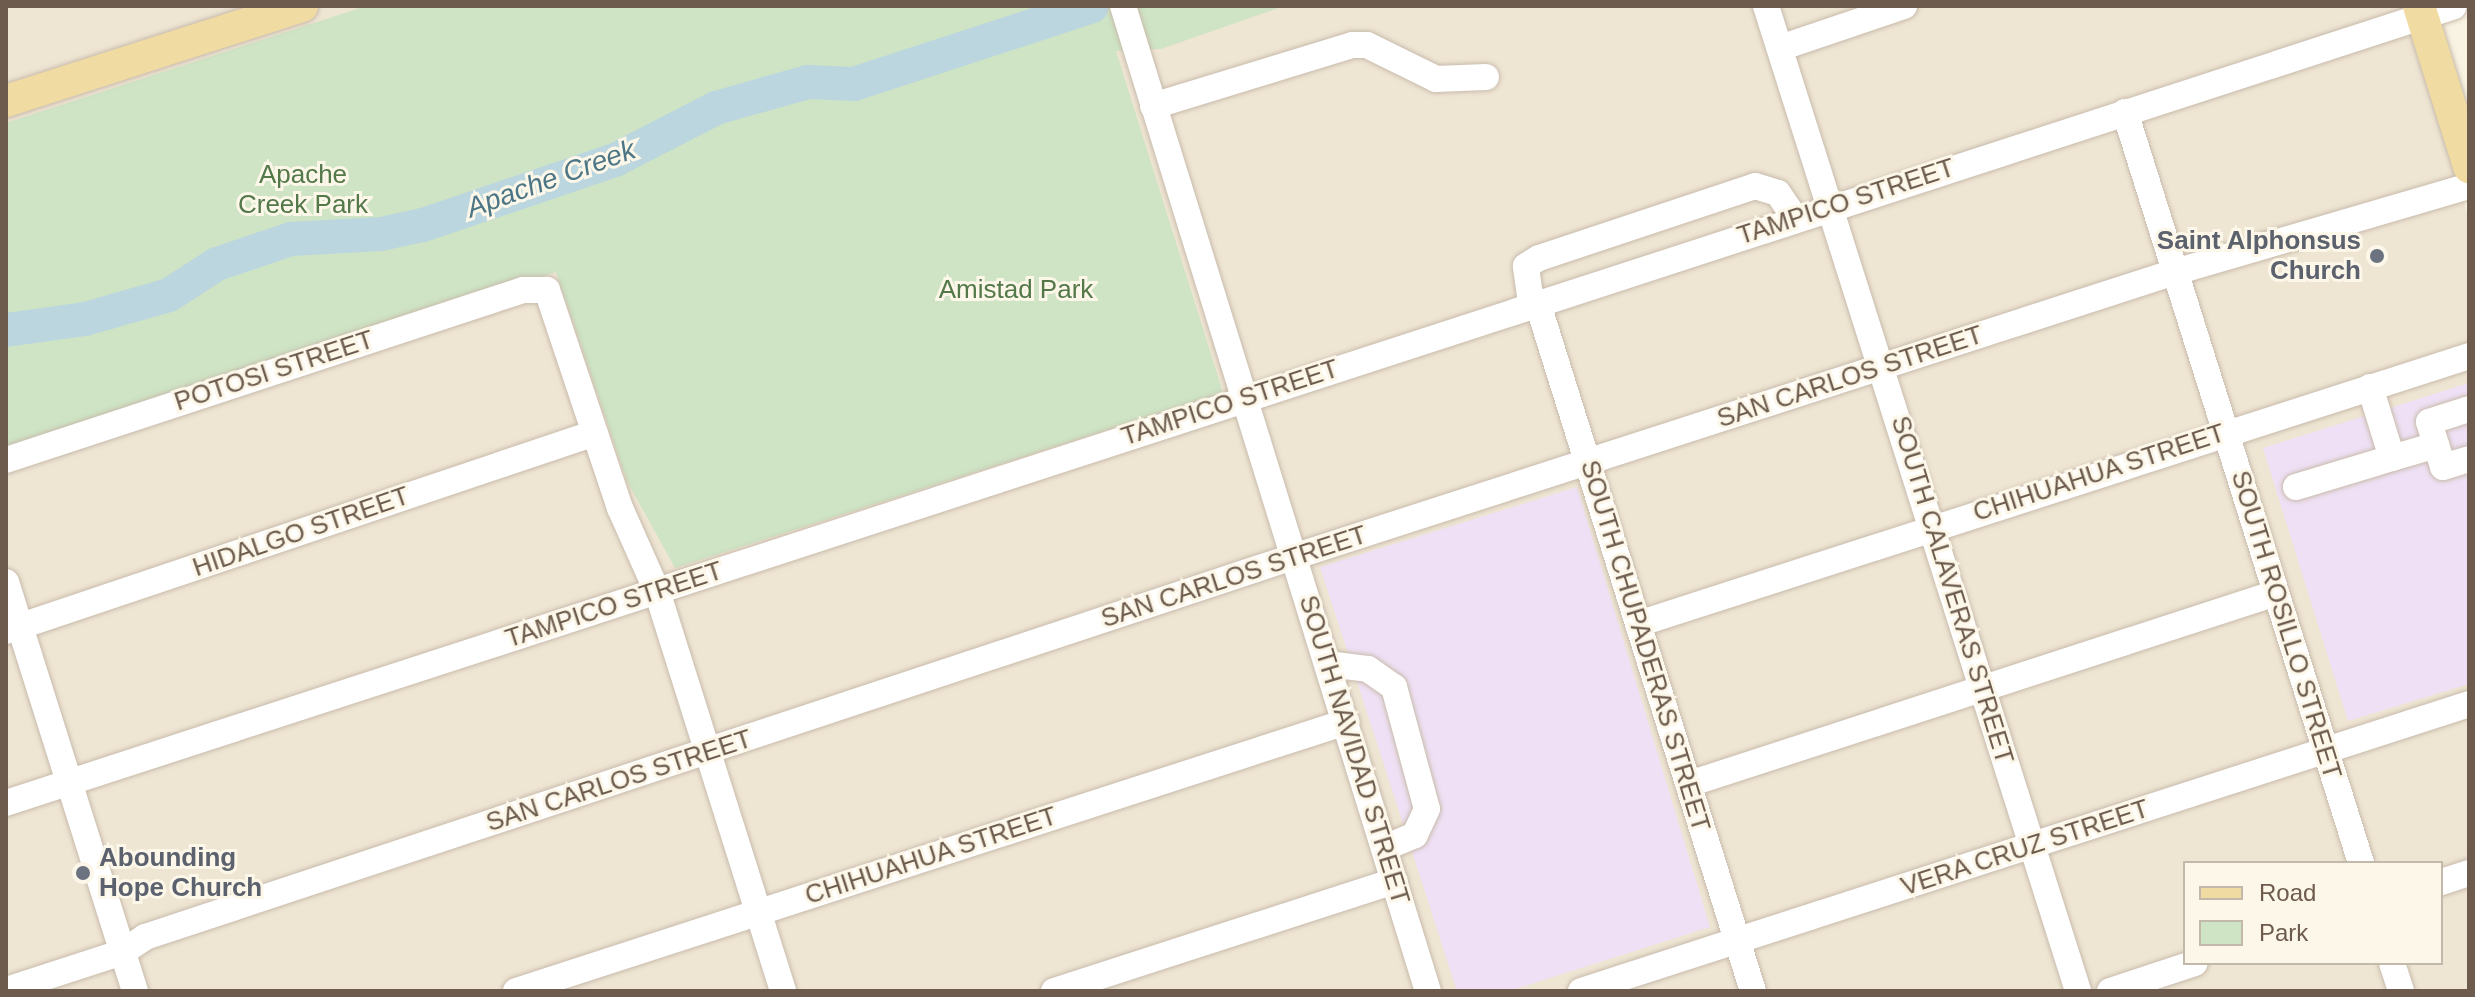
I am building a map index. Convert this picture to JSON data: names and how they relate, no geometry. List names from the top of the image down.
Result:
{
  "streets": {
    "street": [
      "TAMPICO STREET",
      "POTOSI STREET",
      "SAN CARLOS STREET",
      "CHIHUAHUA STREET",
      "HIDALGO STREET",
      "SOUTH CALAVERAS STREET",
      "SOUTH ROSILLO STREET",
      "SOUTH CHUPADERAS STREET",
      "SOUTH NAVIDAD STREET",
      "VERA CRUZ STREET"
    ]
  },
  "crossings": [
    ["TAMPICO STREET", "SOUTH CALAVERAS STREET"],
    ["TAMPICO STREET", "SOUTH ROSILLO STREET"],
    ["TAMPICO STREET", "SOUTH CHUPADERAS STREET"],
    ["TAMPICO STREET", "SOUTH NAVIDAD STREET"],
    ["POTOSI STREET", "HIDALGO STREET"],
    ["SAN CARLOS STREET", "SOUTH CALAVERAS STREET"],
    ["SAN CARLOS STREET", "SOUTH ROSILLO STREET"],
    ["SAN CARLOS STREET", "SOUTH CHUPADERAS STREET"],
    ["SAN CARLOS STREET", "SOUTH NAVIDAD STREET"],
    ["CHIHUAHUA STREET", "SOUTH CALAVERAS STREET"],
    ["CHIHUAHUA STREET", "SOUTH ROSILLO STREET"],
    ["CHIHUAHUA STREET", "SOUTH CHUPADERAS STREET"],
    ["CHIHUAHUA STREET", "SOUTH NAVIDAD STREET"],
    ["SOUTH CALAVERAS STREET", "VERA CRUZ STREET"],
    ["SOUTH ROSILLO STREET", "VERA CRUZ STREET"],
    ["SOUTH CHUPADERAS STREET", "VERA CRUZ STREET"]
  ],
  "water": ["Apache Creek"],
  "parks": ["Apache Creek Park", "Amistad Park"],
  "places": ["Saint Alphonsus Church", "Abounding Hope Church"],
  "legend": ["Road", "Park"]
}
